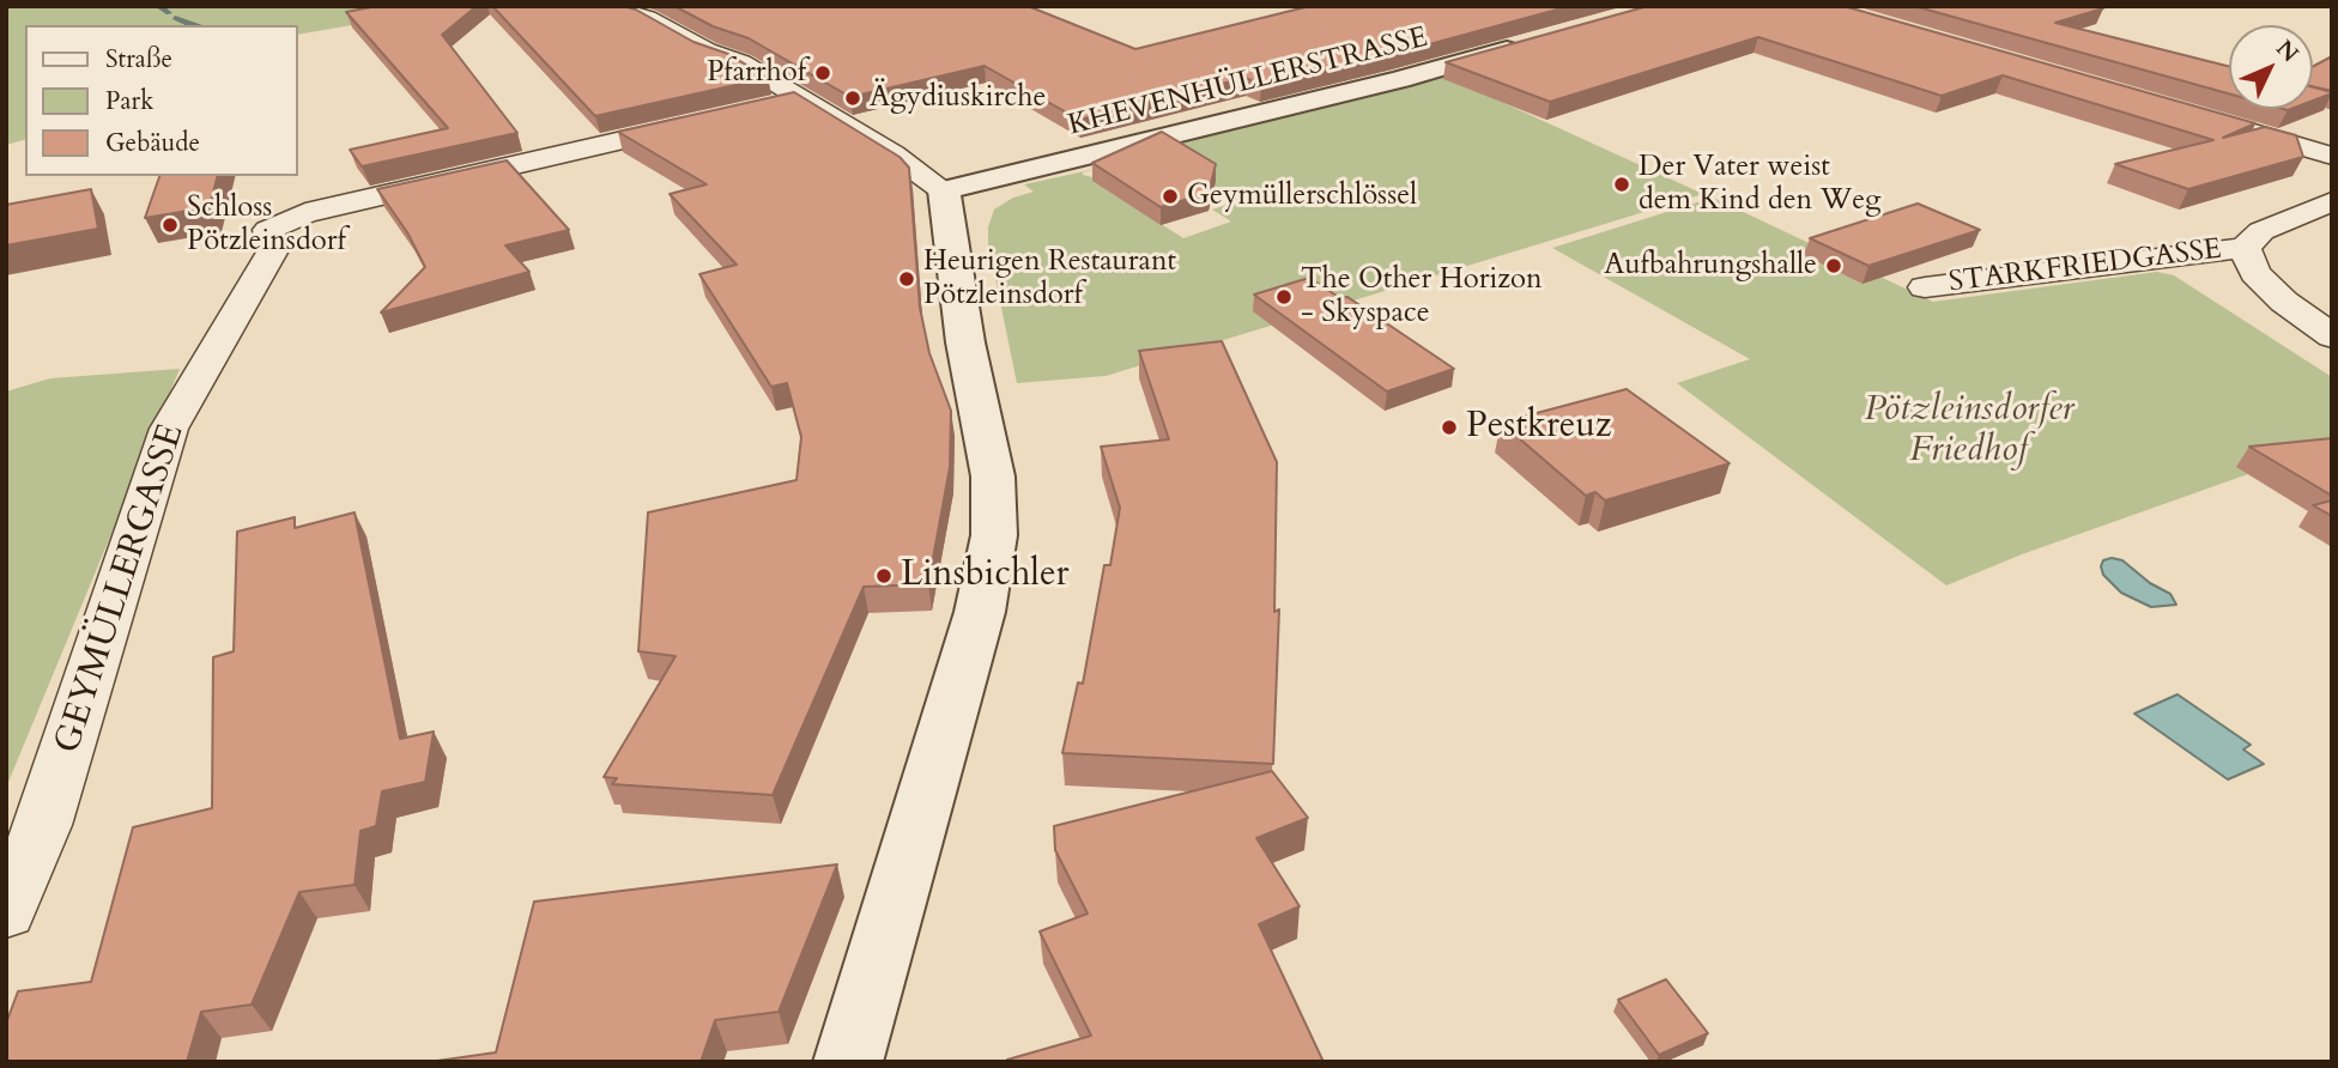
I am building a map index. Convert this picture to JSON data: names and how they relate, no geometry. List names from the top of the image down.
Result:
{
  "streets": {
    "street": ["KHEVENHÜLLERSTRASSE", "STARKFRIEDGASSE", "GEYMÜLLERGASSE"]
  },
  "parks": ["Pötzleinsdorfer Friedhof"],
  "places": [
    "Pfarrhof",
    "Ägydiuskirche",
    "Der Vater weist dem Kind den Weg",
    "Geymüllerschlössel",
    "Schloss Pötzleinsdorf",
    "Aufbahrungshalle",
    "Heurigen Restaurant Pötzleinsdorf",
    "The Other Horizon - Skyspace",
    "Pestkreuz",
    "Linsbichler"
  ],
  "legend": ["Straße", "Park", "Gebäude"],
  "north": "top right"
}
